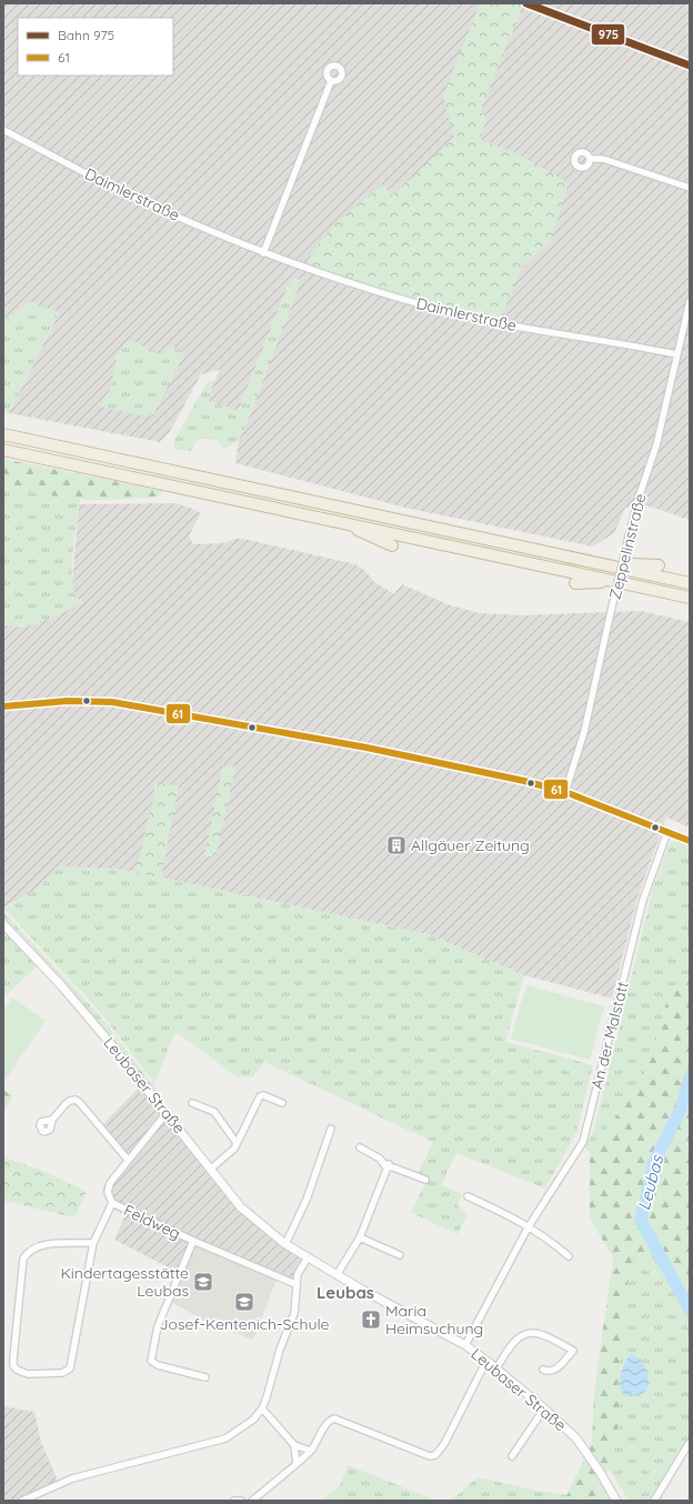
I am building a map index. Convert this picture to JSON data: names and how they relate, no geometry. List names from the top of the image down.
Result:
{
  "streets": {
    "main road": ["Leubaser Straße"],
    "street": [
      "Daimlerstraße",
      "Zeppelinstraße",
      "An der Malstatt",
      "Feldweg"
    ]
  },
  "crossings": [
    ["Daimlerstraße", "Zeppelinstraße"],
    ["An der Malstatt", "Leubaser Straße"],
    ["Leubaser Straße", "Feldweg"]
  ],
  "districts": ["Leubas"],
  "water": ["Leubas"],
  "places": {
    "building": ["Allgäuer Zeitung"],
    "school or university": ["Kindertagesstätte Leubas", "Josef-Kentenich-Schule"],
    "church": ["Maria Heimsuchung"]
  },
  "lines": ["rail line 975", "transit line 61"],
  "legend": ["Bahn 975", "61"]
}
